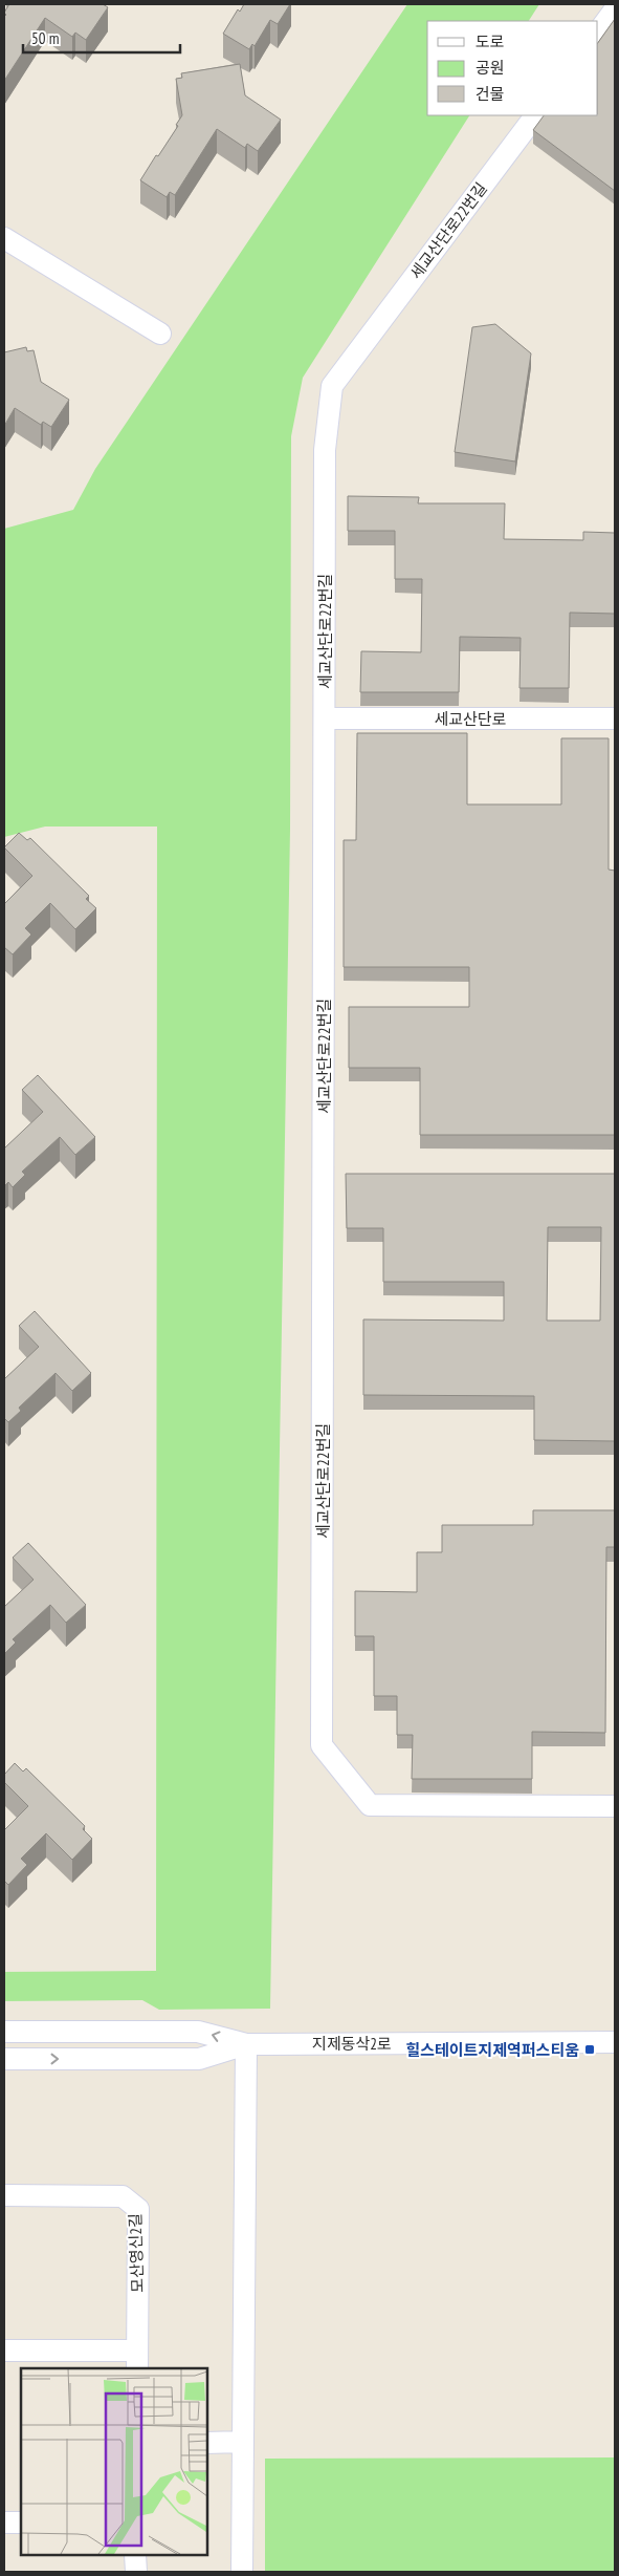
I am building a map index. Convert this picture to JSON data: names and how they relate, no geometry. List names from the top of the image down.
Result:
{
  "streets": {
    "street": [
      "세교산단로22번길",
      "세교산단로",
      "지제동삭2로",
      "모산영신2길"
    ]
  },
  "crossings": [
    ["세교산단로22번길", "세교산단로"]
  ],
  "places": {
    "transit": ["힐스테이트지제역퍼스티움"]
  },
  "legend": ["도로", "공원", "건물"],
  "scale_bar": "50 m"
}
